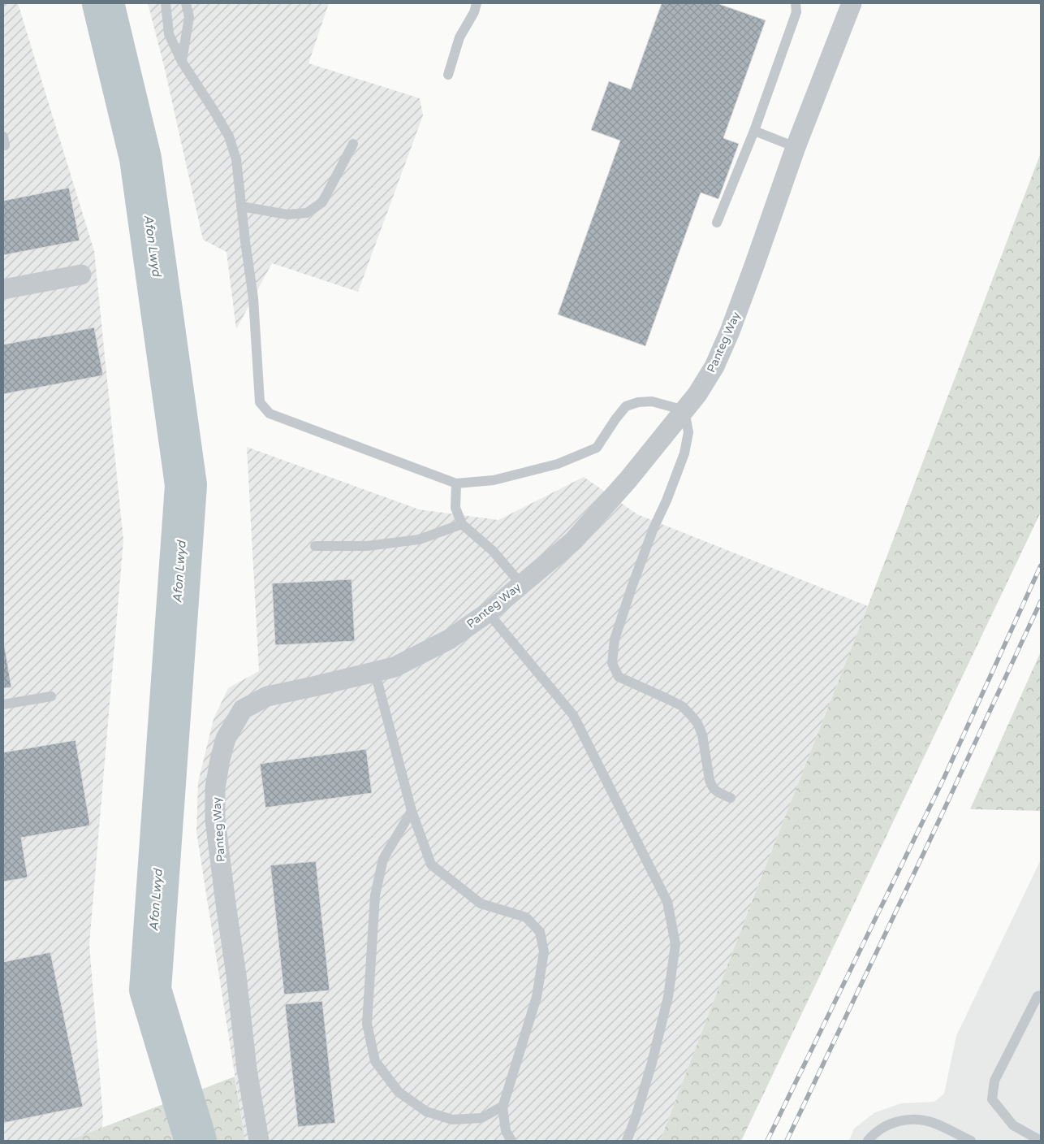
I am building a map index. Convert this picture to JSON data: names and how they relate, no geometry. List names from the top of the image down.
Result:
{
  "streets": {
    "street": ["Panteg Way"]
  },
  "water": ["Afon Lwyd"]
}
